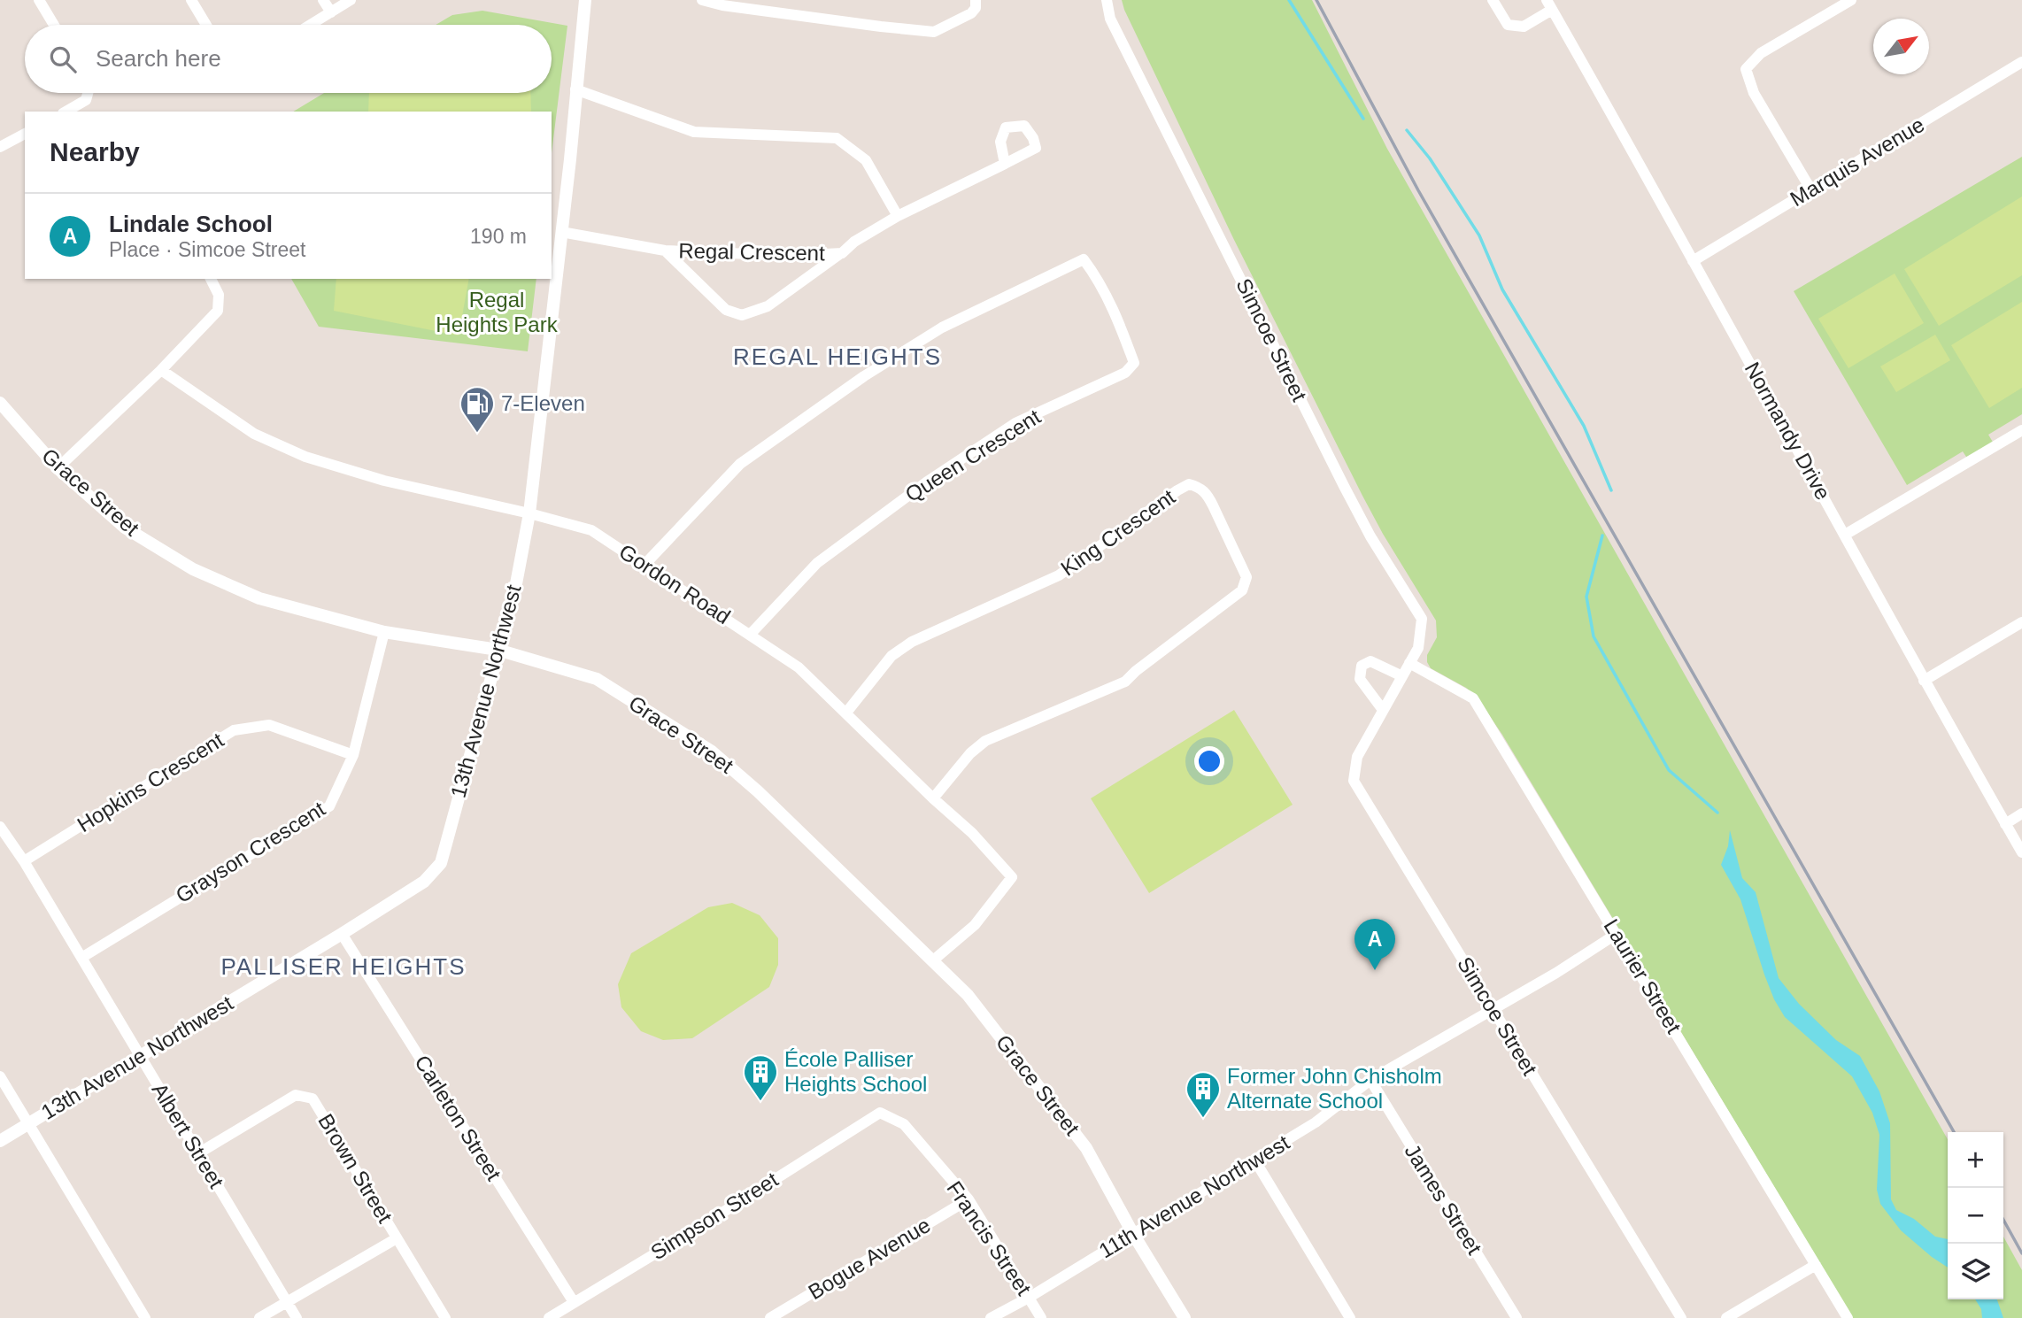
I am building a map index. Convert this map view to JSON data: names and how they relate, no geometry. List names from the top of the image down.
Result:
{
  "streets": {
    "street": [
      "Marquis Avenue",
      "Regal Crescent",
      "Simcoe Street",
      "Normandy Drive",
      "Queen Crescent",
      "Grace Street",
      "King Crescent",
      "Gordon Road",
      "13th Avenue Northwest",
      "Hopkins Crescent",
      "Grayson Crescent",
      "Laurier Street",
      "Carleton Street",
      "Albert Street",
      "Brown Street",
      "11th Avenue Northwest",
      "James Street",
      "Simpson Street",
      "Francis Street",
      "Bogue Avenue"
    ]
  },
  "crossings": [
    ["Marquis Avenue", "Normandy Drive"],
    ["Regal Crescent", "13th Avenue Northwest"],
    ["Simcoe Street", "Laurier Street"],
    ["Simcoe Street", "11th Avenue Northwest"],
    ["Queen Crescent", "Gordon Road"],
    ["Grace Street", "Gordon Road"],
    ["Grace Street", "13th Avenue Northwest"],
    ["Grace Street", "Grayson Crescent"],
    ["Grace Street", "11th Avenue Northwest"],
    ["King Crescent", "Gordon Road"],
    ["Gordon Road", "13th Avenue Northwest"],
    ["13th Avenue Northwest", "Carleton Street"],
    ["13th Avenue Northwest", "Albert Street"],
    ["Hopkins Crescent", "Grayson Crescent"],
    ["Hopkins Crescent", "Albert Street"],
    ["Grayson Crescent", "Albert Street"],
    ["Laurier Street", "11th Avenue Northwest"],
    ["Carleton Street", "Simpson Street"],
    ["Albert Street", "Brown Street"],
    ["11th Avenue Northwest", "James Street"],
    ["11th Avenue Northwest", "Francis Street"],
    ["Simpson Street", "Francis Street"],
    ["Francis Street", "Bogue Avenue"]
  ],
  "districts": ["REGAL HEIGHTS", "PALLISER HEIGHTS"],
  "parks": ["Regal Heights Park"],
  "places": {
    "fuel station": ["7-Eleven"],
    "building": ["École Palliser Heights School", "Former John Chisholm Alternate School"]
  },
  "north": "top right",
  "page": {
    "search": "Search here",
    "heading": "Nearby",
    "list": [
      {
        "mark": "A",
        "name": "Lindale School",
        "note": "Place · Simcoe Street",
        "value": "190 m"
      }
    ],
    "pins": "A",
    "map_buttons": ["+", "−"]
  }
}
